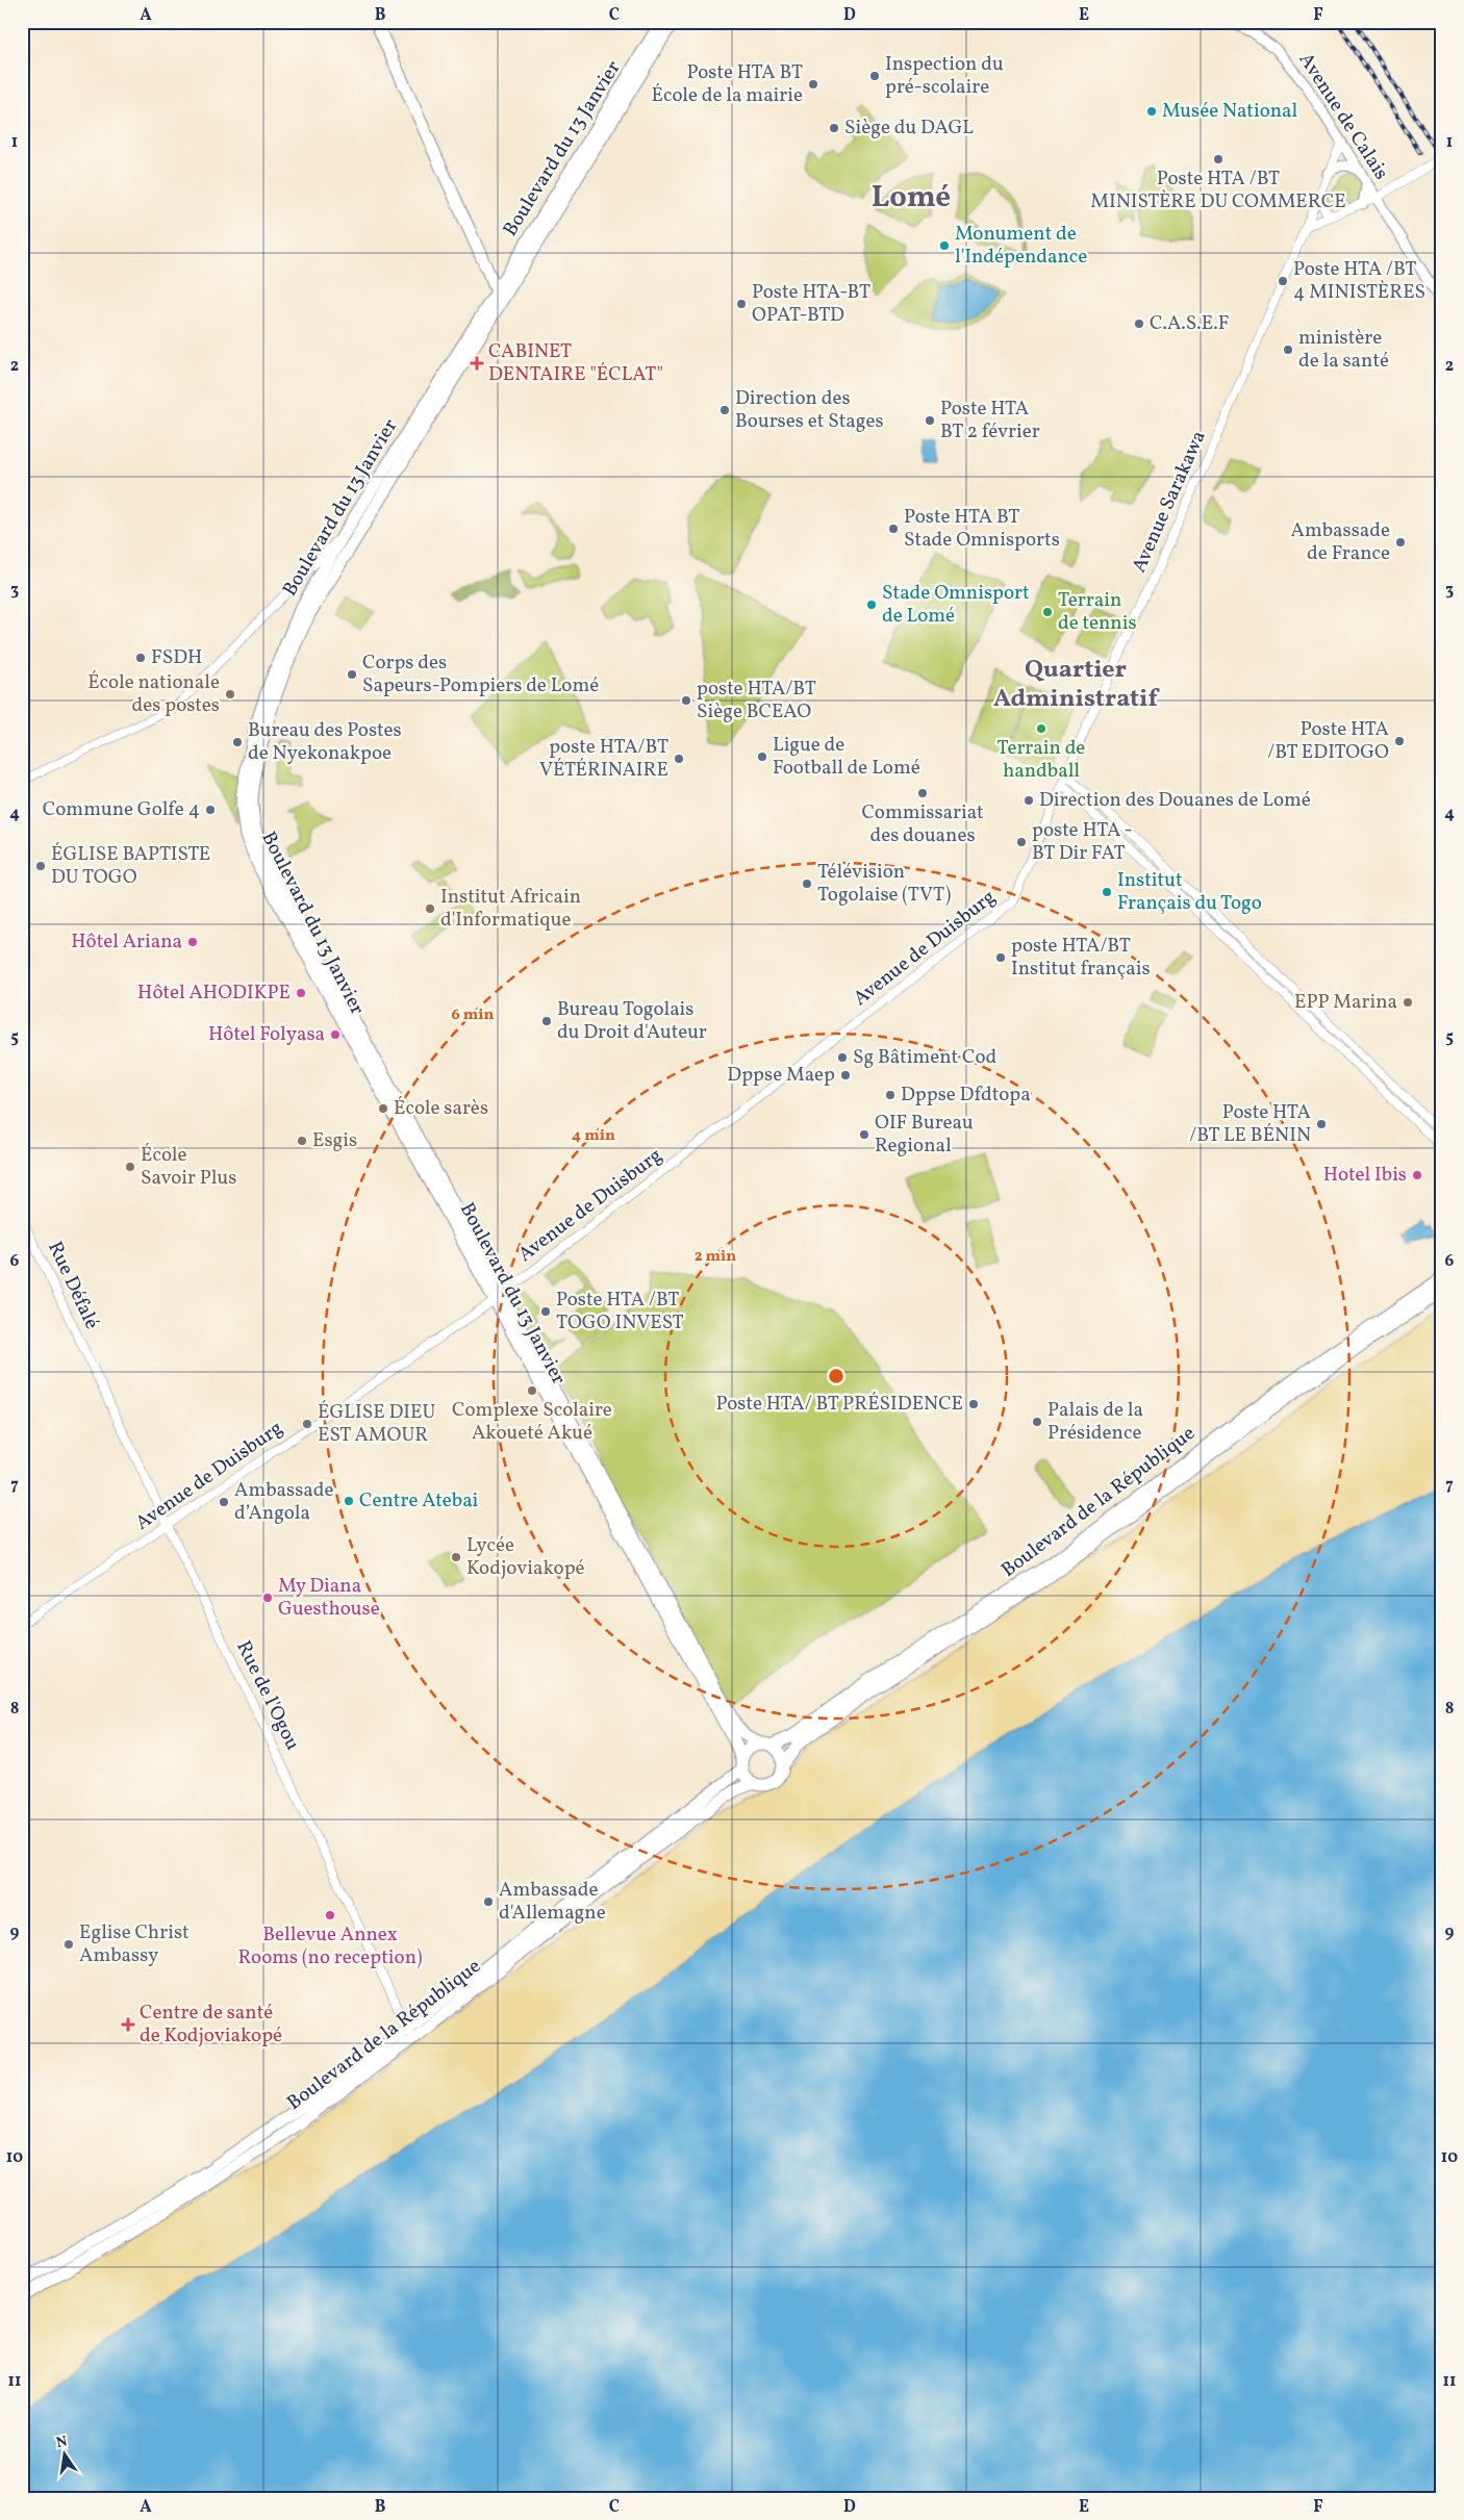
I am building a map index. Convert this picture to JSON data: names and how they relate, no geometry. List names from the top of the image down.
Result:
{
  "streets": {
    "highway": ["Boulevard du 13 Janvier", "Boulevard de la République"],
    "main road": ["Avenue de Calais"],
    "street": [
      "Avenue Sarakawa",
      "Avenue de Duisburg",
      "Rue Défalé",
      "Rue de l'Ogou"
    ]
  },
  "crossings": [
    ["Avenue de Calais", "Avenue Sarakawa"],
    ["Boulevard du 13 Janvier", "Avenue de Duisburg"],
    ["Boulevard du 13 Janvier", "Boulevard de la République"],
    ["Avenue Sarakawa", "Avenue de Duisburg"],
    ["Avenue de Duisburg", "Rue de l'Ogou"],
    ["Rue Défalé", "Rue de l'Ogou"],
    ["Boulevard de la République", "Rue de l'Ogou"]
  ],
  "districts": ["Lomé", "Quartier Administratif"],
  "places": {
    "other": [
      "Inspection du pré-scolaire",
      "Poste HTA BT École de la mairie",
      "Musée National",
      "Siège du DAGL",
      "Poste HTA /BT MINISTÈRE DU COMMERCE",
      "Monument de l'Indépendance",
      "Poste HTA /BT 4 MINISTÈRES",
      "Poste HTA-BT OPAT-BTD",
      "C.A.S.E.F",
      "ministère de la santé",
      "Direction des Bourses et Stages",
      "Poste HTA BT 2 février",
      "Poste HTA BT Stade Omnisports",
      "Ambassade de France",
      "Stade Omnisport de Lomé",
      "Terrain de tennis",
      "FSDH",
      "Corps des Sapeurs-Pompiers de Lomé",
      "École nationale des postes",
      "poste HTA/BT Siège BCEAO",
      "Terrain de handball",
      "Poste HTA /BT EDITOGO",
      "Bureau des Postes de Nyekonakpoe",
      "Ligue de Football de Lomé",
      "poste HTA/BT VÉTÉRINAIRE",
      "Commissariat des douanes",
      "Direction des Douanes de Lomé",
      "Commune Golfe 4",
      "poste HTA - BT Dir FAT",
      "ÉGLISE BAPTISTE DU TOGO",
      "Télévision Togolaise (TVT)",
      "Institut Français du Togo",
      "Institut Africain d'Informatique",
      "Hôtel Ariana",
      "poste HTA/BT Institut français",
      "Hôtel AHODIKPE",
      "EPP Marina",
      "Bureau Togolais du Droit d'Auteur",
      "Hôtel Folyasa",
      "Sg Bâtiment Cod",
      "Dppse Maep",
      "Dppse Dfdtopa",
      "École sarès",
      "Poste HTA /BT LE BÉNIN",
      "OIF Bureau Regional",
      "Esgis",
      "École Savoir Plus",
      "Hotel Ibis",
      "Poste HTA /BT TOGO INVEST",
      "Complexe Scolaire Akoueté Akué",
      "Poste HTA/ BT PRÉSIDENCE",
      "Palais de la Présidence",
      "ÉGLISE DIEU EST AMOUR",
      "Centre Atebai",
      "Ambassade d’Angola",
      "Lycée Kodjoviakopé",
      "My Diana Guesthouse",
      "Ambassade d'Allemagne",
      "Bellevue Annex Rooms (no reception)",
      "Eglise Christ Ambassy"
    ],
    "health": ["CABINET DENTAIRE \"ÉCLAT\"", "Centre de santé de Kodjoviakopé"]
  },
  "north": "top",
  "grid": {
    "columns": [
      "A",
      "B",
      "C",
      "D",
      "E",
      "F"
    ],
    "rows": [
      "1",
      "2",
      "3",
      "4",
      "5",
      "6",
      "7",
      "8",
      "9",
      "10",
      "11"
    ]
  },
  "rings": ["6 min", "4 min", "2 min"]
}
